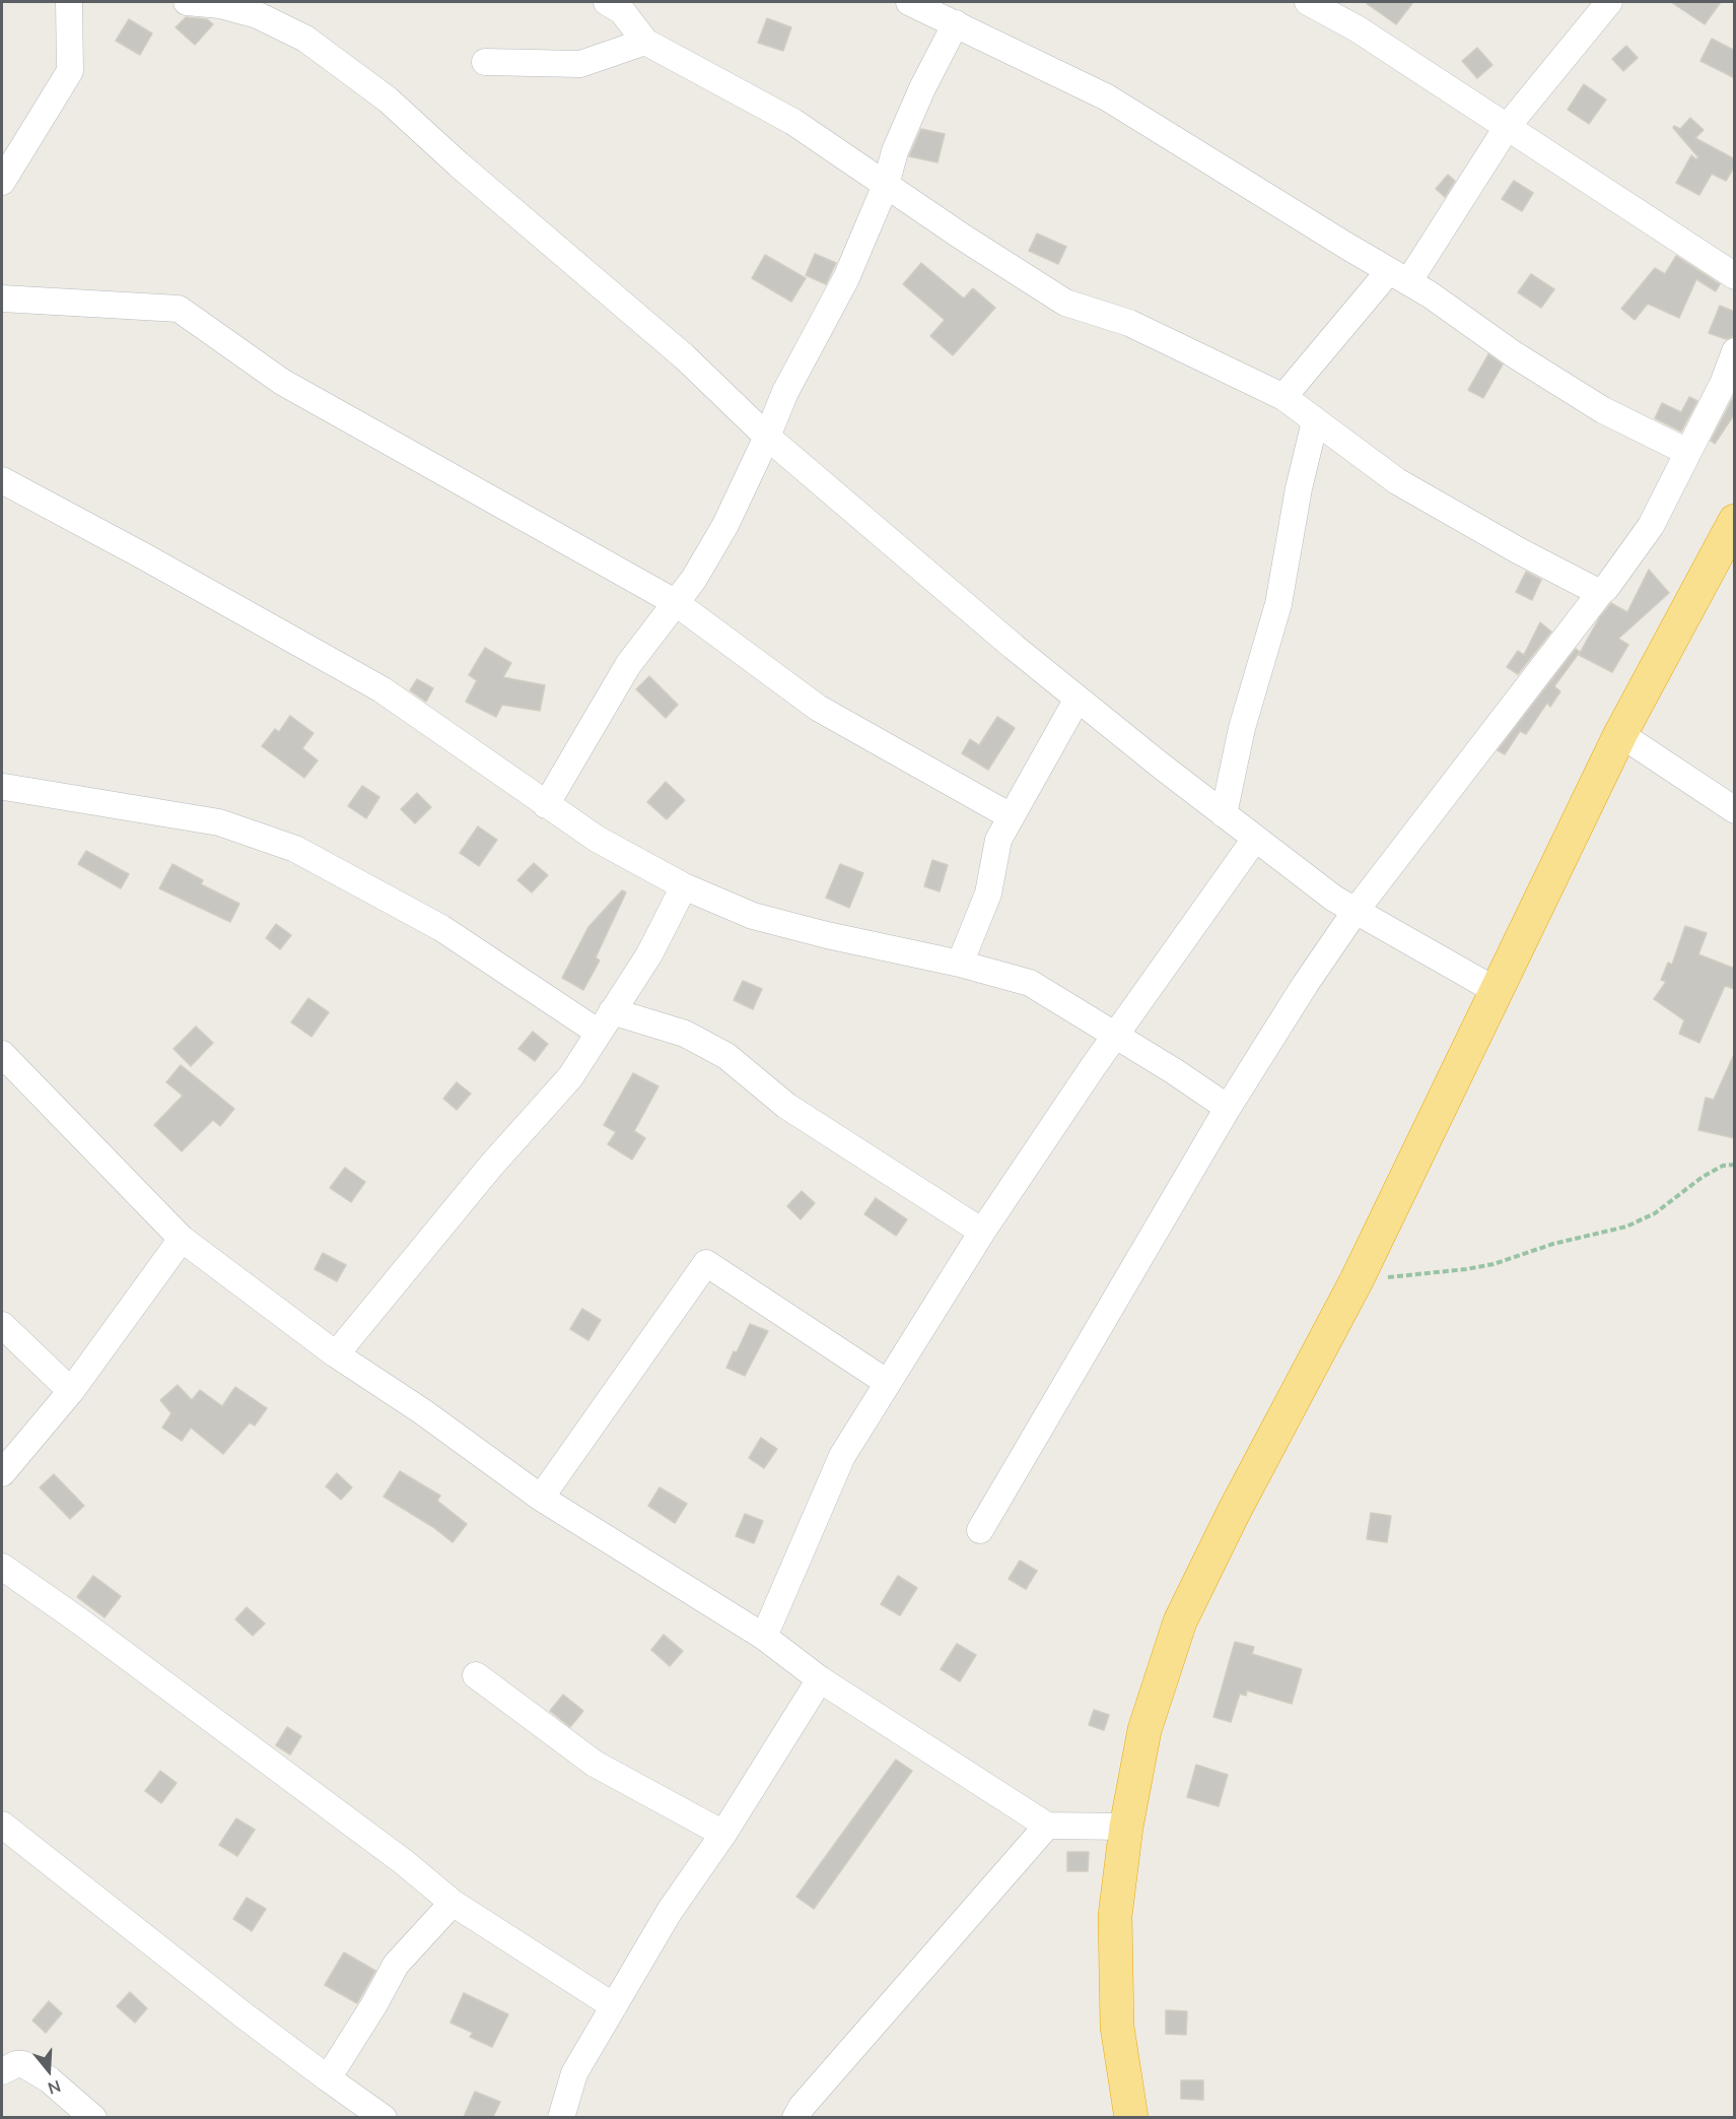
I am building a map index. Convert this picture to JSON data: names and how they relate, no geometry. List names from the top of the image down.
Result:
{
  "north": "bottom"
}
